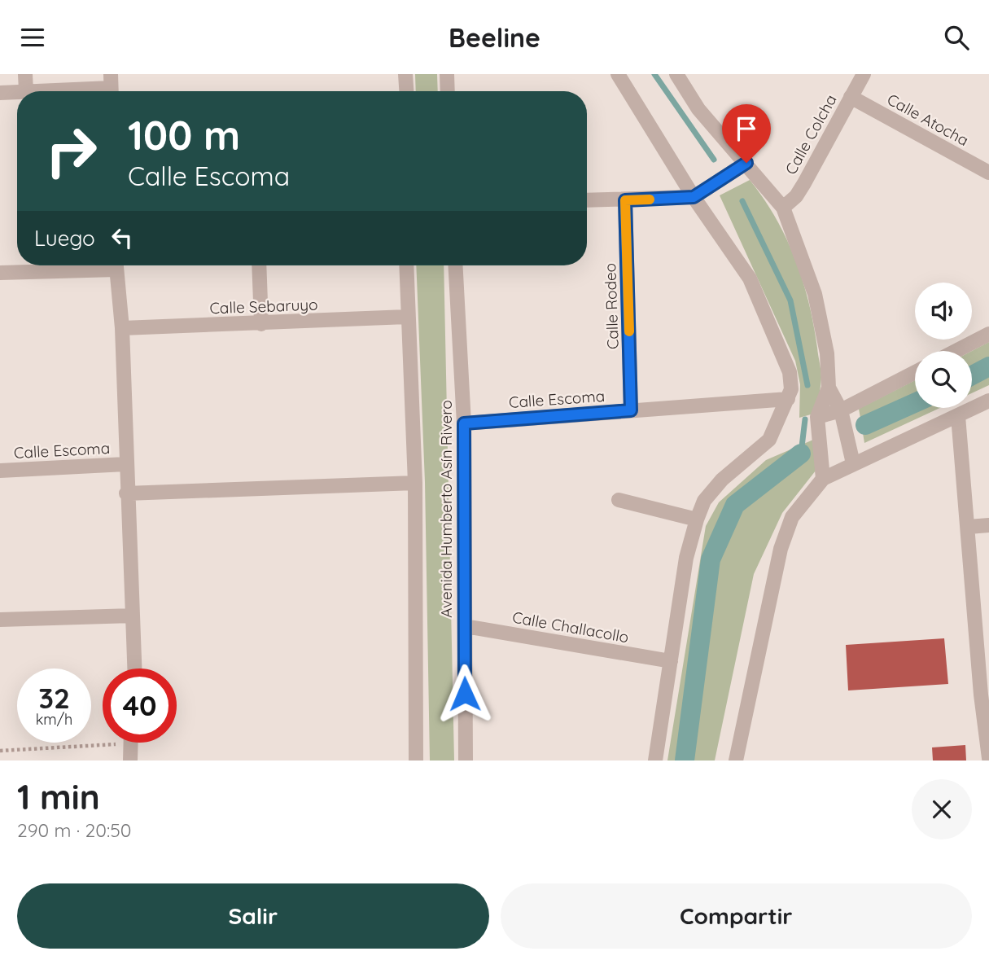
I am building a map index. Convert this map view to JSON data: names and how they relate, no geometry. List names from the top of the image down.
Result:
{
  "streets": {
    "street": [
      "Calle Atocha",
      "Calle Colcha",
      "Calle Sebaruyo",
      "Calle Rodeo",
      "Calle Escoma",
      "Avenida Humberto Asín Rivero",
      "Calle Challacollo"
    ]
  },
  "crossings": [
    ["Calle Atocha", "Calle Colcha"],
    ["Calle Sebaruyo", "Avenida Humberto Asín Rivero"],
    ["Calle Rodeo", "Calle Escoma"],
    ["Calle Escoma", "Avenida Humberto Asín Rivero"],
    ["Avenida Humberto Asín Rivero", "Calle Challacollo"]
  ],
  "page": {
    "header": "Beeline",
    "turn": ["100 m", "Calle Escoma"],
    "then": "Luego",
    "speed": "32 km/h",
    "limit": "40",
    "heading": ["1 min", "290 m · 20:50"],
    "buttons": ["Salir", "Compartir"]
  }
}
